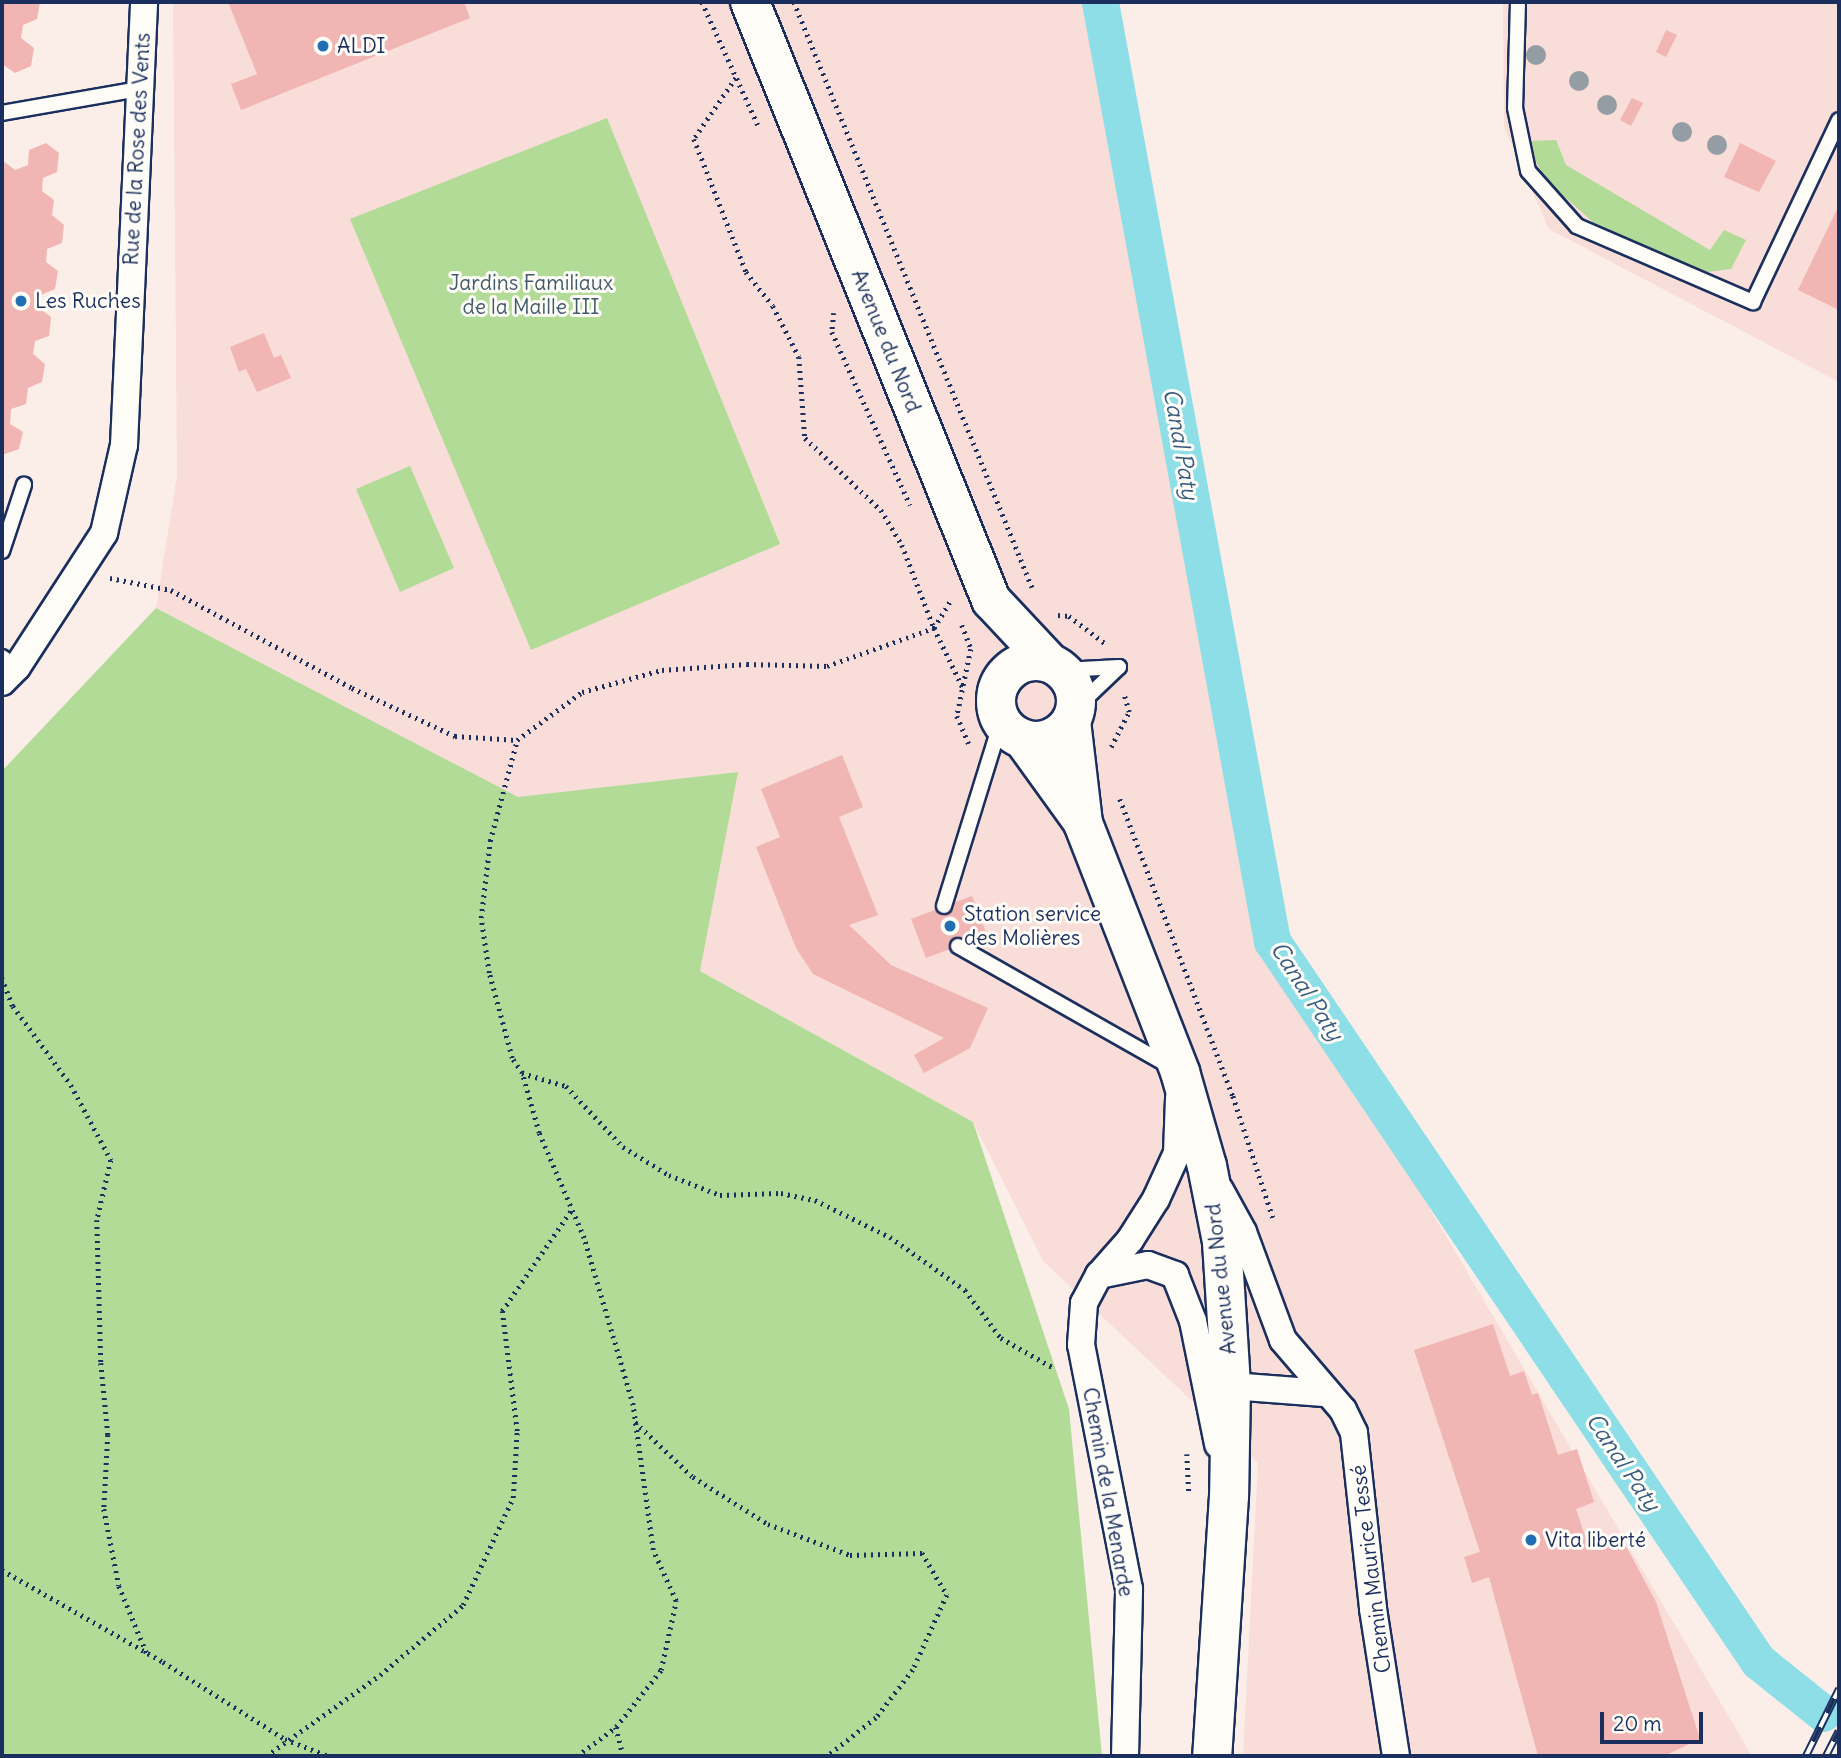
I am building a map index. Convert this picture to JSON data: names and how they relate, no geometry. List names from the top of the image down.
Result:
{
  "streets": {
    "main road": ["Avenue du Nord"],
    "street": ["Rue de la Rose des Vents", "Chemin de la Menarde", "Chemin Maurice Tessé"]
  },
  "crossings": [
    ["Avenue du Nord", "Chemin de la Menarde"],
    ["Avenue du Nord", "Chemin Maurice Tessé"]
  ],
  "water": ["Canal Paty"],
  "parks": ["Jardins Familiaux de la Maille III"],
  "places": [
    "ALDI",
    "Les Ruches",
    "Station service des Molières",
    "Vita liberté"
  ],
  "scale_bar": "20 m"
}
